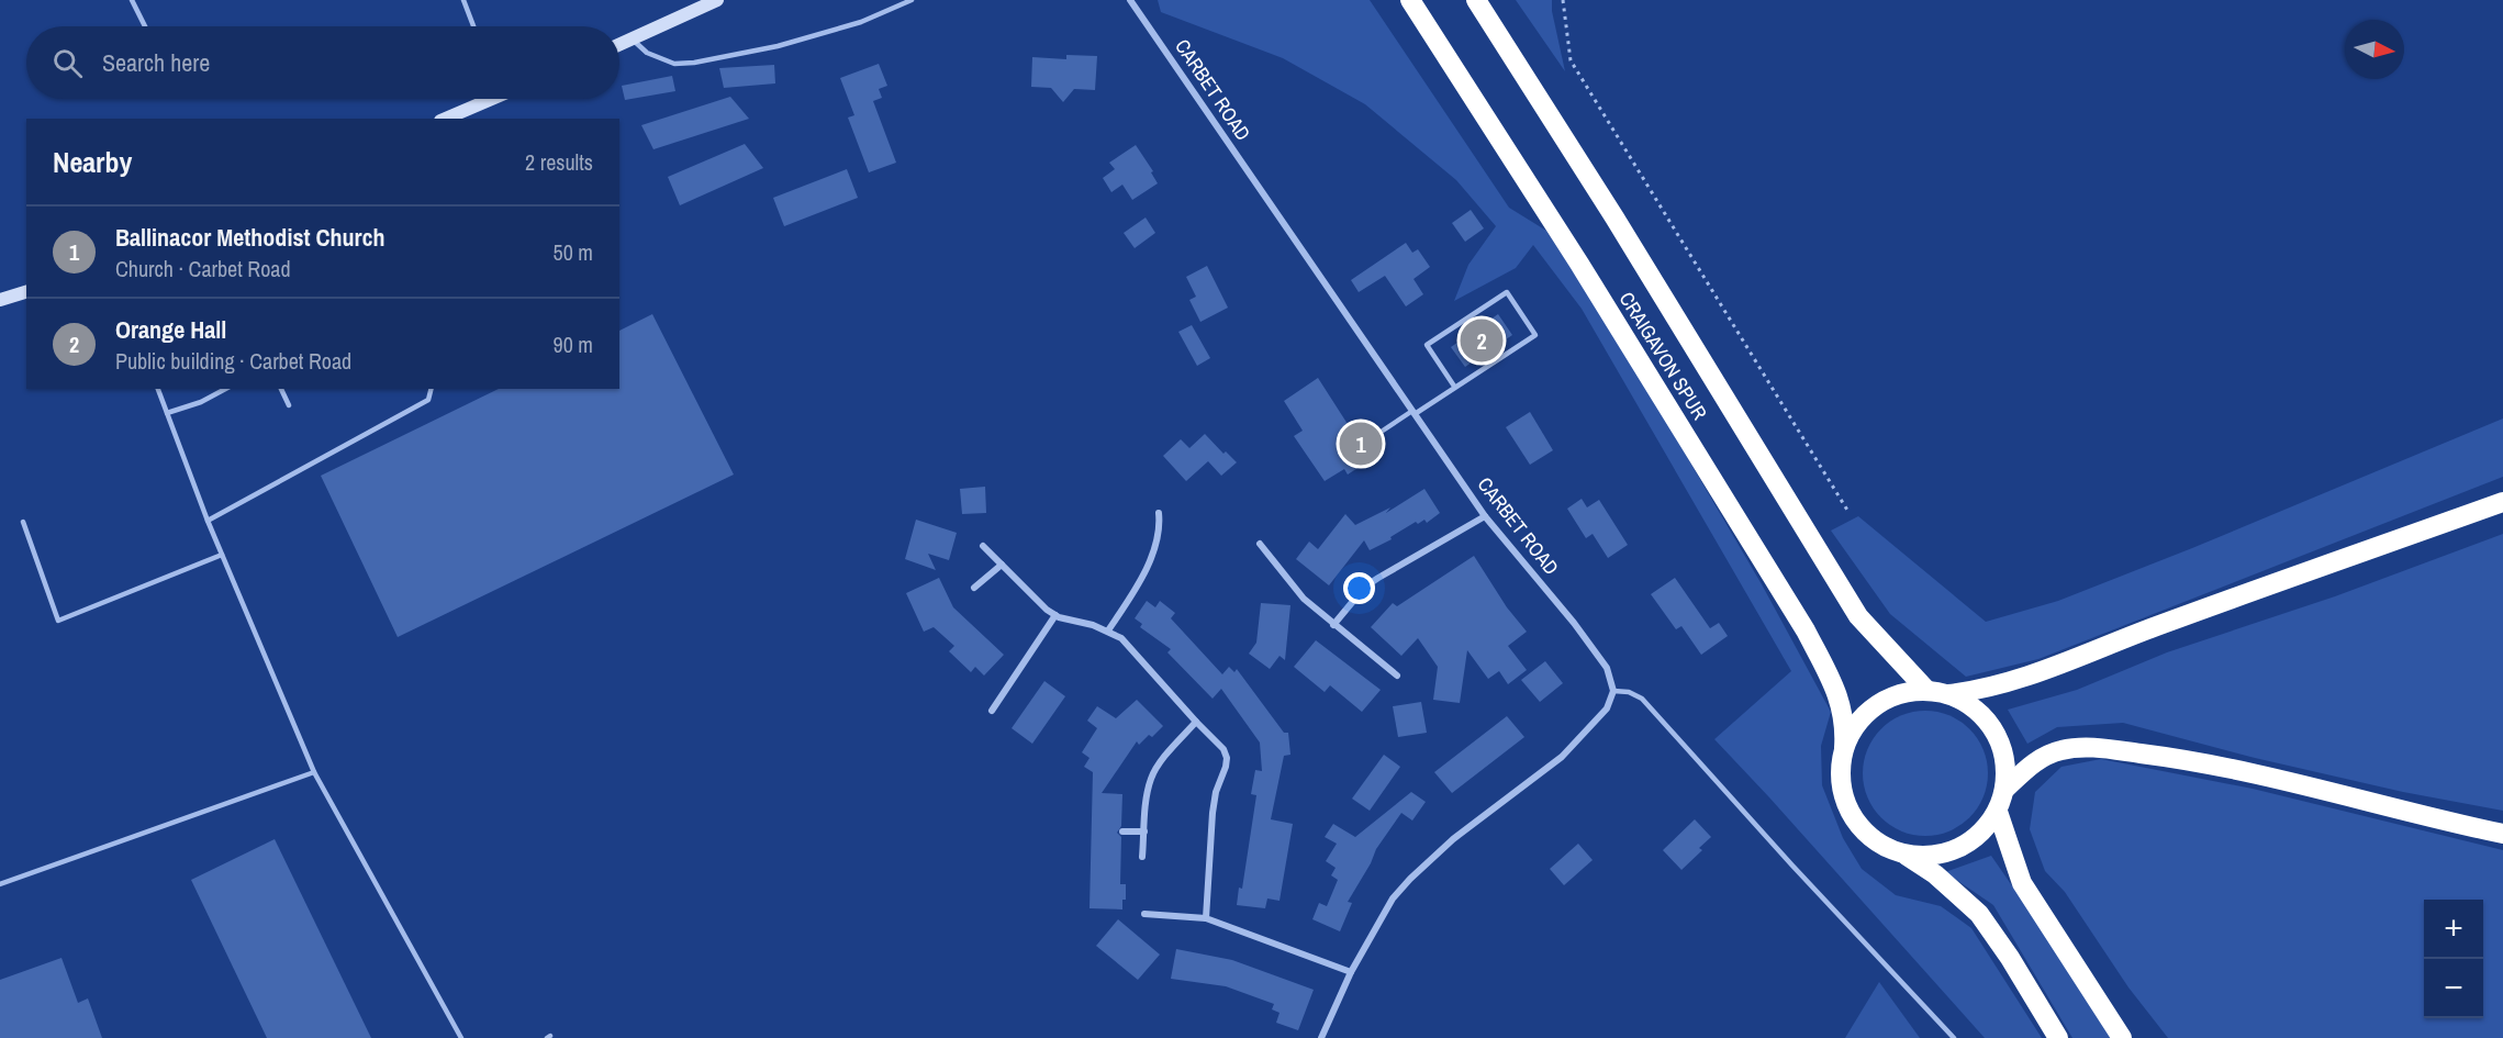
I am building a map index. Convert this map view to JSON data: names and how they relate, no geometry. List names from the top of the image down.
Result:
{
  "streets": {
    "highway": ["CRAIGAVON SPUR"],
    "street": ["CARBET ROAD"]
  },
  "north": "right",
  "page": {
    "search": "Search here",
    "heading": ["Nearby", "2 results"],
    "list": [
      {
        "mark": "1",
        "name": "Ballinacor Methodist Church",
        "note": "Church · Carbet Road",
        "value": "50 m"
      },
      {
        "mark": "2",
        "name": "Orange Hall",
        "note": "Public building · Carbet Road",
        "value": "90 m"
      }
    ],
    "pins": ["2", "1"],
    "map_buttons": ["+", "−"]
  }
}
